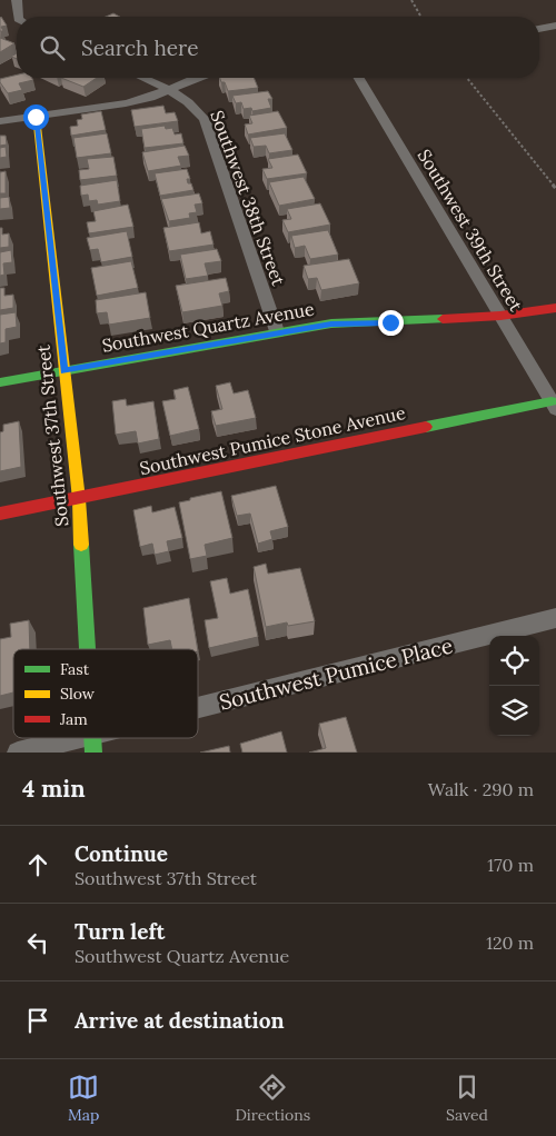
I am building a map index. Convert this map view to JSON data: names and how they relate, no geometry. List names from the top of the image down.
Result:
{
  "streets": {
    "street": [
      "Southwest 38th Street",
      "Southwest 39th Street",
      "Southwest Quartz Avenue",
      "Southwest 37th Street",
      "Southwest Pumice Stone Avenue",
      "Southwest Pumice Place"
    ]
  },
  "crossings": [
    ["Southwest 38th Street", "Southwest Quartz Avenue"],
    ["Southwest 39th Street", "Southwest Quartz Avenue"],
    ["Southwest 39th Street", "Southwest Pumice Stone Avenue"],
    ["Southwest Quartz Avenue", "Southwest 37th Street"],
    ["Southwest 37th Street", "Southwest Pumice Stone Avenue"]
  ],
  "legend": ["Fast", "Slow", "Jam"],
  "page": {
    "search": "Search here",
    "heading": ["4 min", "Walk · 290 m"],
    "list": [
      ["Continue", "Southwest 37th Street", "170 m"],
      ["Turn left", "Southwest Quartz Avenue", "120 m"],
      "Arrive at destination"
    ],
    "nav": ["Map", "Directions", "Saved"]
  }
}
